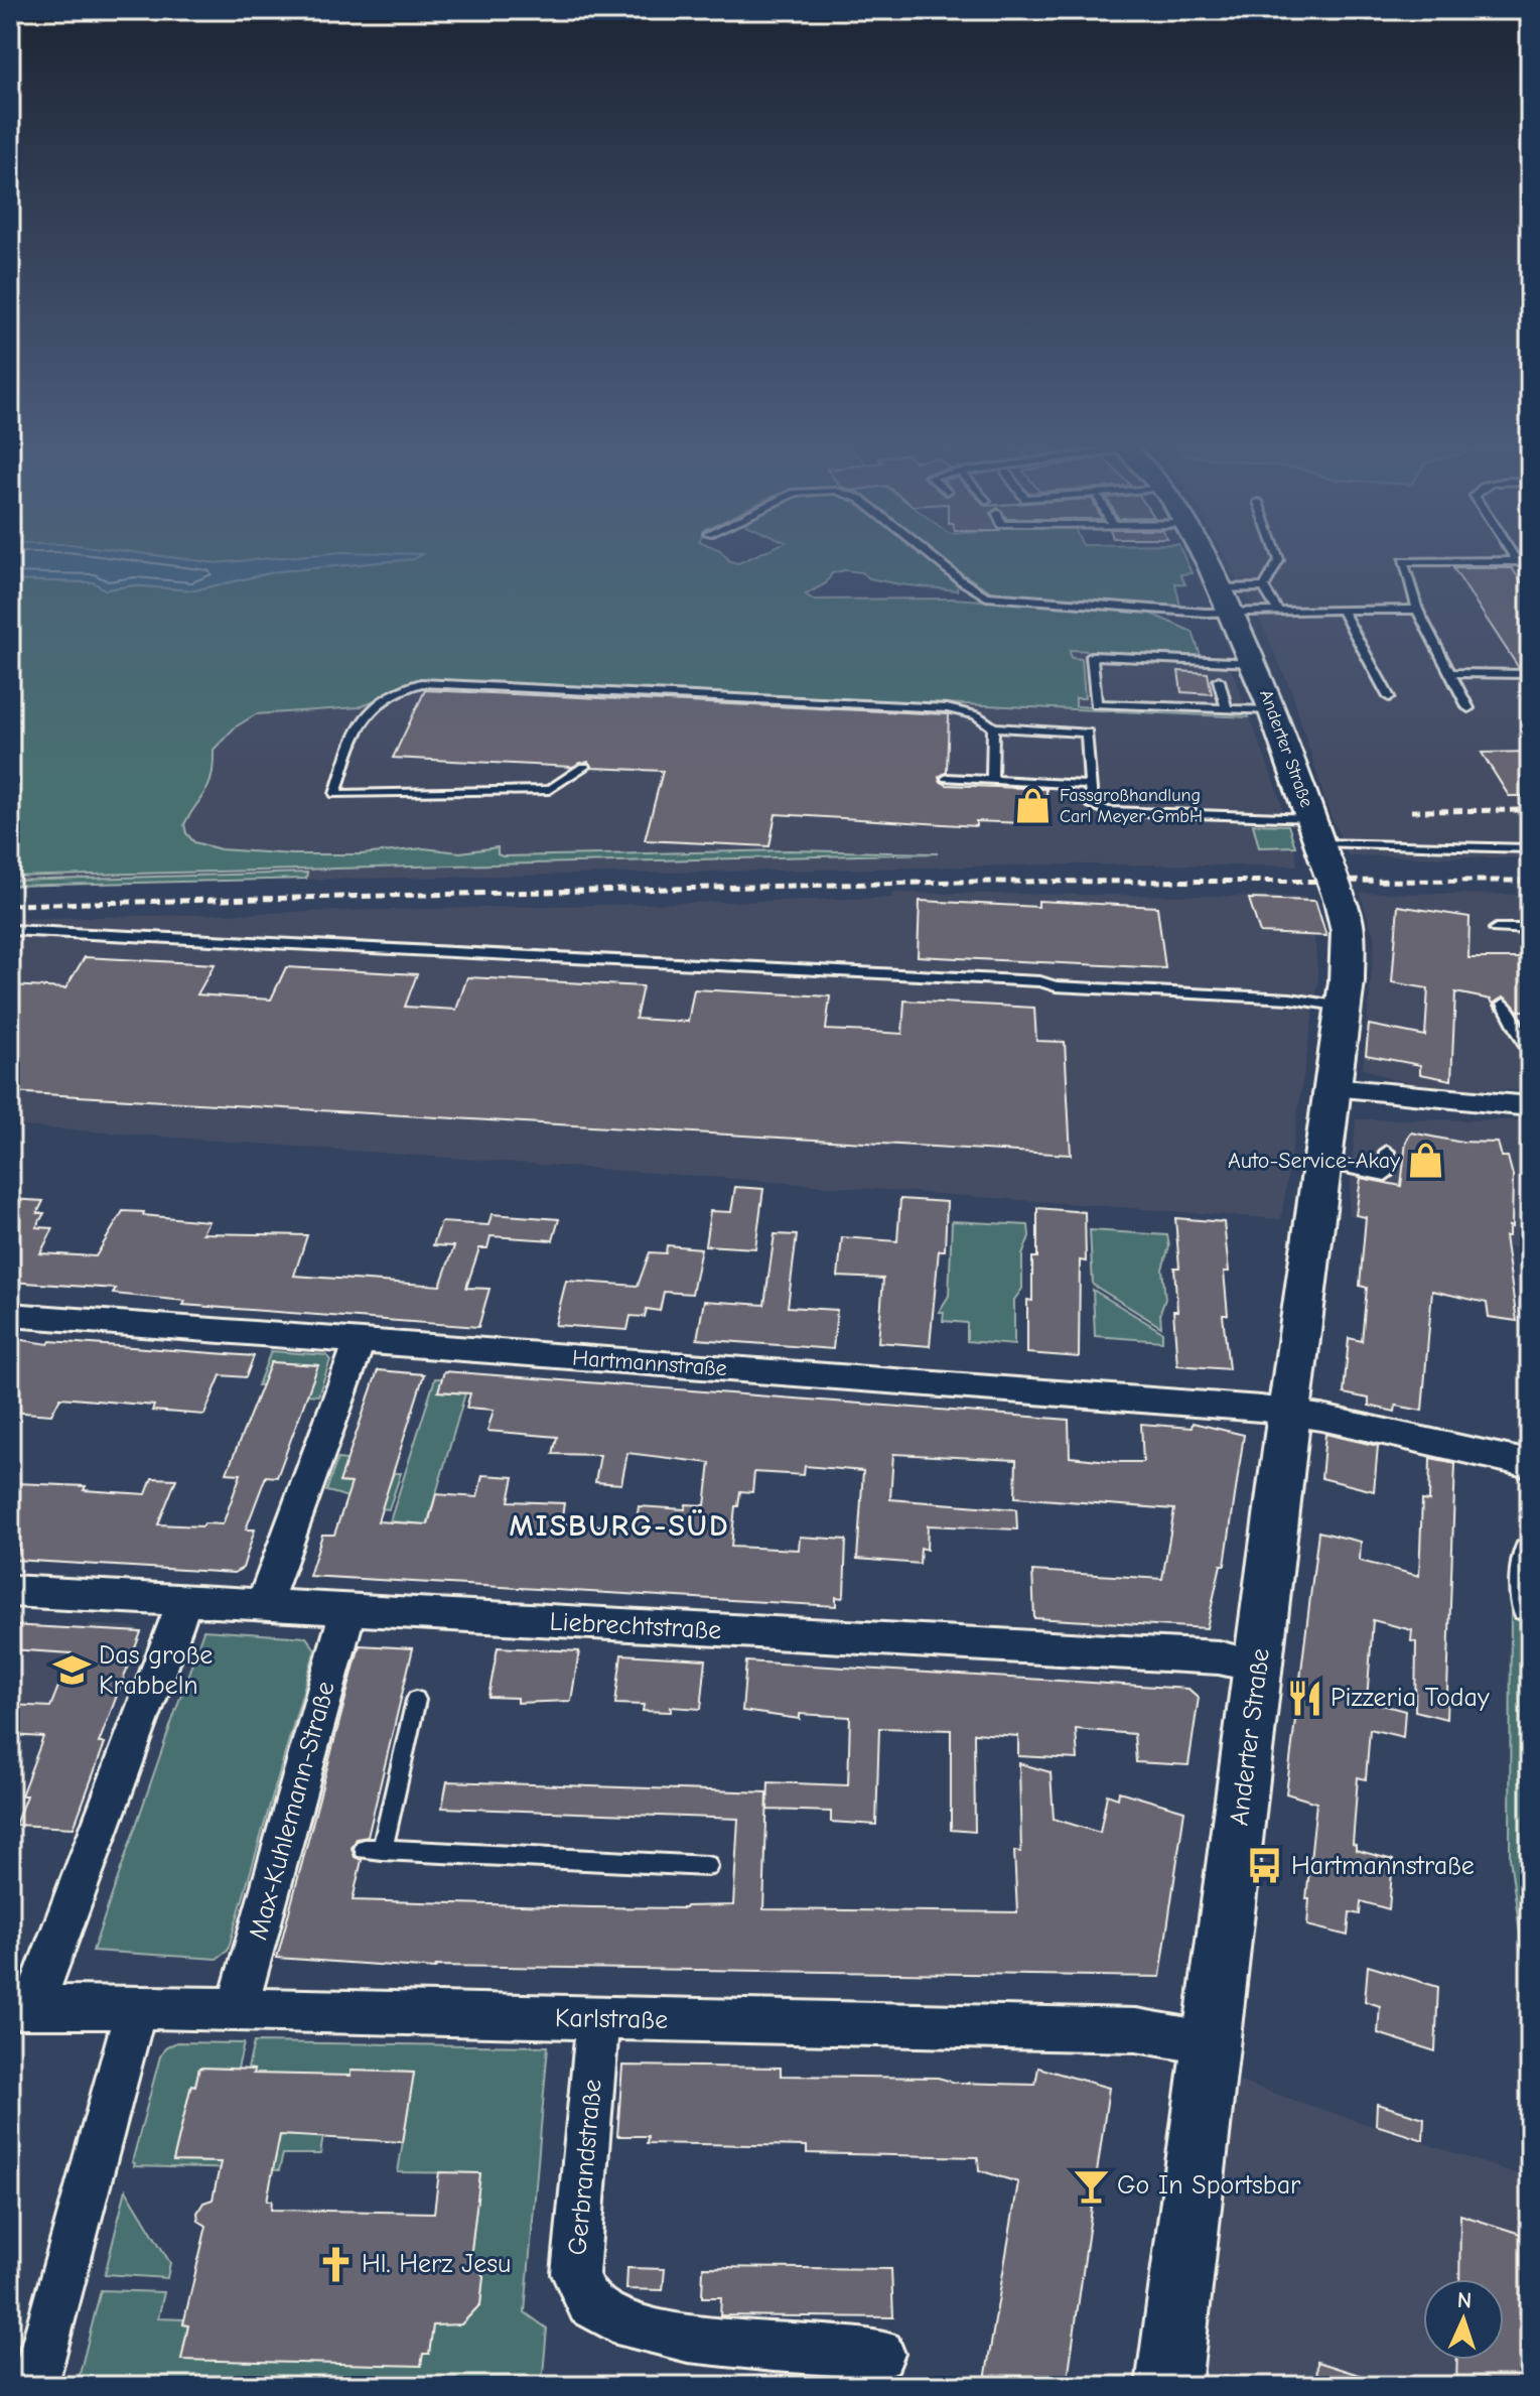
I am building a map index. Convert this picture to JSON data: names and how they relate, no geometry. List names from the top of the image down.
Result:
{
  "streets": {
    "main road": ["Anderter Straße"],
    "street": [
      "Hartmannstraße",
      "Liebrechtstraße",
      "Max-Kuhlemann-Straße",
      "Karlstraße",
      "Gerbrandstraße"
    ]
  },
  "crossings": [
    ["Anderter Straße", "Hartmannstraße"],
    ["Anderter Straße", "Liebrechtstraße"],
    ["Anderter Straße", "Karlstraße"],
    ["Liebrechtstraße", "Max-Kuhlemann-Straße"],
    ["Max-Kuhlemann-Straße", "Karlstraße"],
    ["Karlstraße", "Gerbrandstraße"]
  ],
  "districts": ["MISBURG-SÜD"],
  "places": {
    "shop": ["Fassgroßhandlung Carl Meyer GmbH", "Auto-Service-Akay"],
    "school or university": ["Das große Krabbeln"],
    "restaurant": ["Pizzeria Today"],
    "bus stop": ["Hartmannstraße"],
    "bar": ["Go In Sportsbar"],
    "church": ["Hl. Herz Jesu"]
  },
  "north": "top"
}
